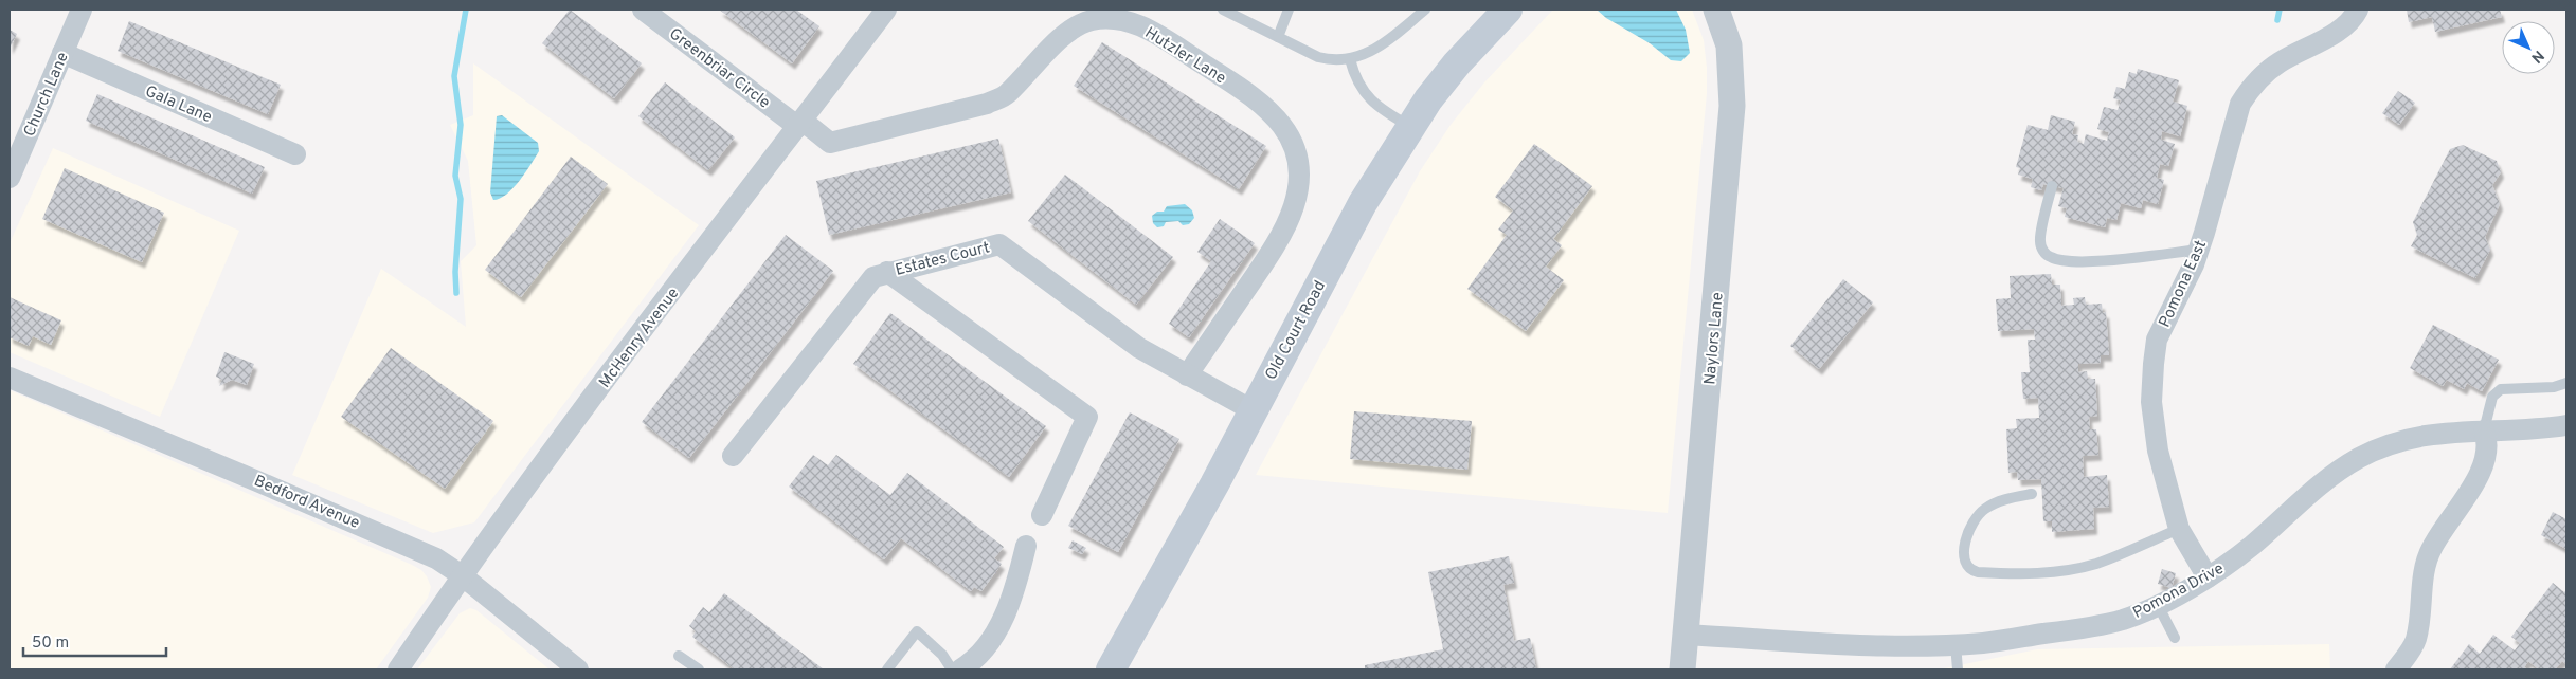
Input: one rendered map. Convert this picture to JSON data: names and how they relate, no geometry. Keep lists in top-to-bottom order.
{
  "streets": {
    "main road": ["Old Court Road"],
    "street": [
      "Hutzler Lane",
      "Greenbriar Circle",
      "Church Lane",
      "Gala Lane",
      "Estates Court",
      "Pomona East",
      "McHenry Avenue",
      "Naylors Lane",
      "Bedford Avenue",
      "Pomona Drive"
    ]
  },
  "crossings": [
    ["Hutzler Lane", "Greenbriar Circle"],
    ["Hutzler Lane", "Estates Court"],
    ["Hutzler Lane", "McHenry Avenue"],
    ["Greenbriar Circle", "McHenry Avenue"],
    ["Church Lane", "Gala Lane"],
    ["Estates Court", "Old Court Road"],
    ["Pomona East", "Pomona Drive"],
    ["McHenry Avenue", "Bedford Avenue"],
    ["Naylors Lane", "Pomona Drive"]
  ],
  "scale_bar": "50 m",
  "north": "bottom right"
}
